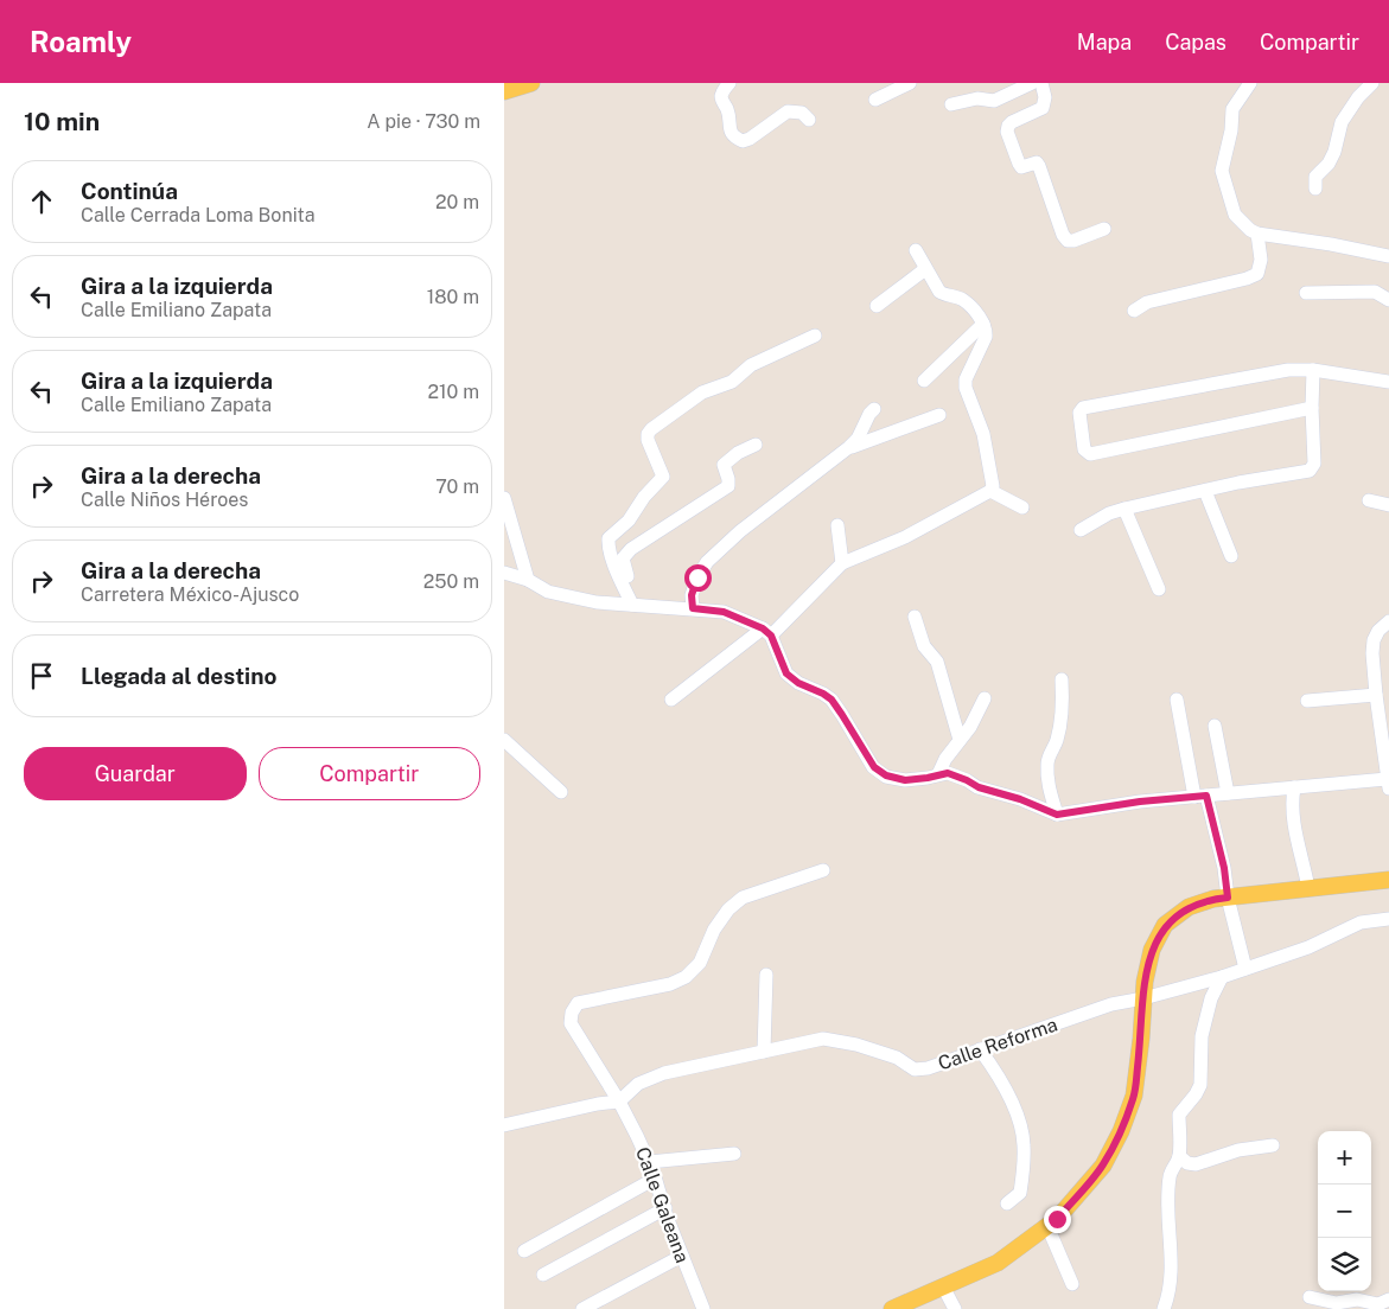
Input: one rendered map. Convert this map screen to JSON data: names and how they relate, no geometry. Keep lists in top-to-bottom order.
{
  "streets": {
    "street": ["Calle Reforma", "Calle Galeana"]
  },
  "crossings": [
    ["Calle Reforma", "Calle Galeana"]
  ],
  "page": {
    "header": "Roamly",
    "nav": ["Mapa", "Capas", "Compartir"],
    "heading": ["10 min", "A pie · 730 m"],
    "list": [
      ["Continúa", "Calle Cerrada Loma Bonita", "20 m"],
      ["Gira a la izquierda", "Calle Emiliano Zapata", "180 m"],
      ["Gira a la izquierda", "Calle Emiliano Zapata", "210 m"],
      ["Gira a la derecha", "Calle Niños Héroes", "70 m"],
      ["Gira a la derecha", "Carretera México-Ajusco", "250 m"],
      "Llegada al destino"
    ],
    "buttons": ["Guardar", "Compartir"],
    "map_buttons": ["+", "−"]
  }
}
